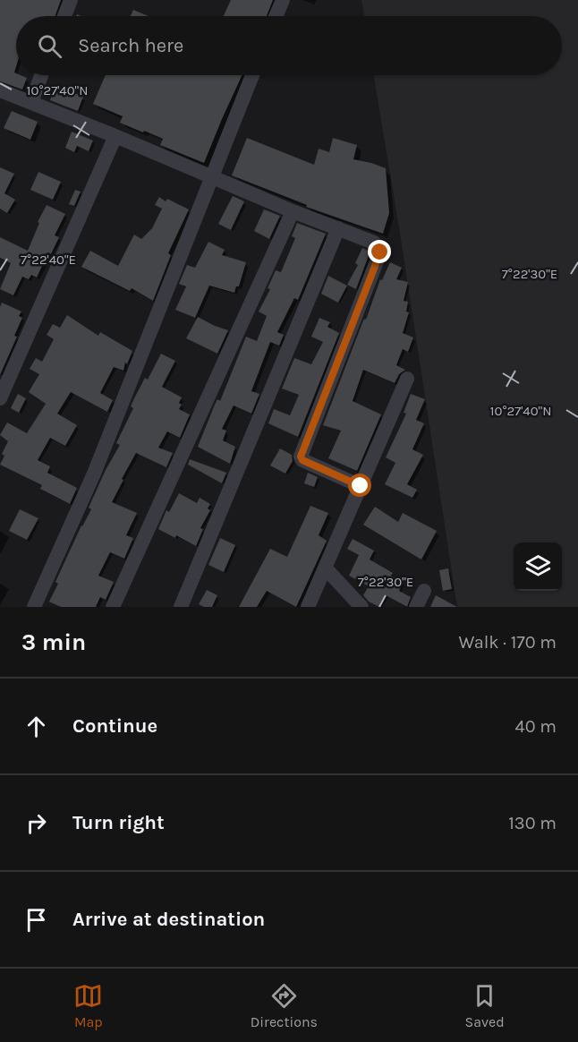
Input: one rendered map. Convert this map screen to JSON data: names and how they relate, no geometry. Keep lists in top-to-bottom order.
{
  "page": {
    "search": "Search here",
    "heading": ["3 min", "Walk · 170 m"],
    "list": [
      ["Continue", "40 m"],
      ["Turn right", "130 m"],
      "Arrive at destination"
    ],
    "nav": ["Map", "Directions", "Saved"]
  },
  "coordinates": ["10°27'40\"N", "7°22'40\"E", "7°22'30\"E"]
}
